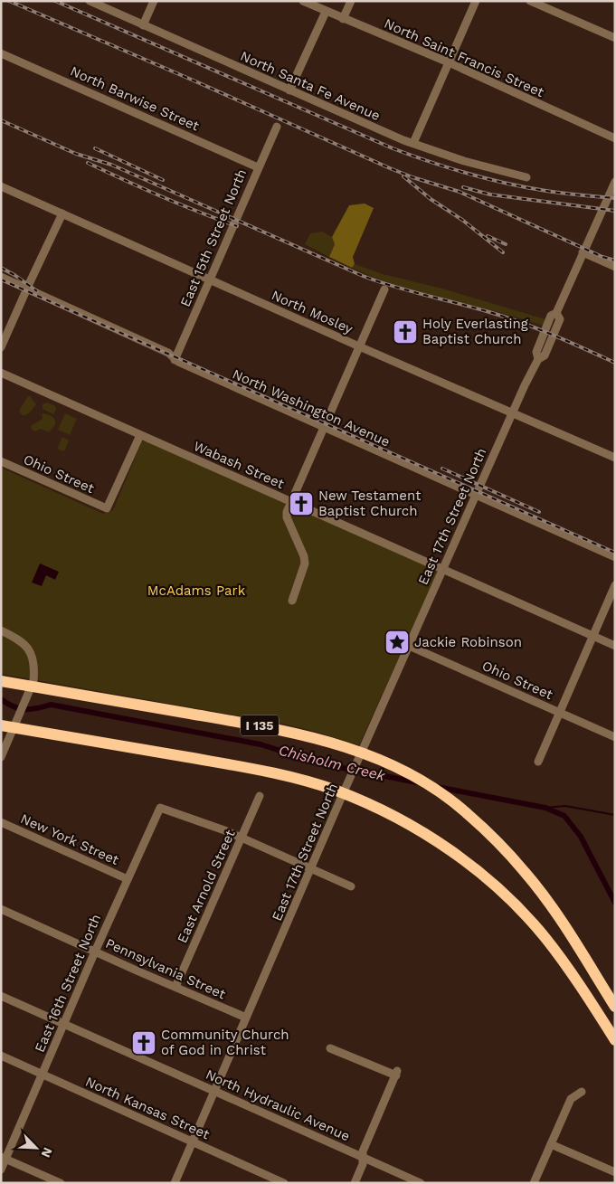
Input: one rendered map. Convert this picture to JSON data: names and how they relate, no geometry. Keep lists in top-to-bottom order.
{
  "streets": {
    "highway": ["I 135"],
    "street": [
      "North Saint Francis Street",
      "North Santa Fe Avenue",
      "North Barwise Street",
      "East 15th Street North",
      "North Mosley",
      "North Washington Avenue",
      "Wabash Street",
      "Ohio Street",
      "East 17th Street North",
      "New York Street",
      "East Arnold Street",
      "Pennsylvania Street",
      "East 16th Street North",
      "North Hydraulic Avenue",
      "North Kansas Street"
    ]
  },
  "crossings": [
    ["North Barwise Street", "East 15th Street North"],
    ["East 15th Street North", "North Mosley"],
    ["East 15th Street North", "North Washington Avenue"],
    ["North Mosley", "East 17th Street North"],
    ["North Washington Avenue", "East 17th Street North"],
    ["Wabash Street", "Ohio Street"],
    ["Wabash Street", "East 17th Street North"],
    ["Ohio Street", "East 17th Street North"],
    ["East 17th Street North", "Pennsylvania Street"],
    ["East 17th Street North", "North Hydraulic Avenue"],
    ["East 17th Street North", "North Kansas Street"],
    ["New York Street", "East 16th Street North"],
    ["East Arnold Street", "Pennsylvania Street"],
    ["East Arnold Street", "East 16th Street North"],
    ["Pennsylvania Street", "East 16th Street North"],
    ["East 16th Street North", "North Hydraulic Avenue"],
    ["East 16th Street North", "North Kansas Street"]
  ],
  "water": ["Chisholm Creek"],
  "parks": ["McAdams Park"],
  "places": {
    "church": ["Holy Everlasting Baptist Church", "New Testament Baptist Church", "Community Church of God in Christ"],
    "place": ["Jackie Robinson"]
  },
  "north": "bottom right"
}
